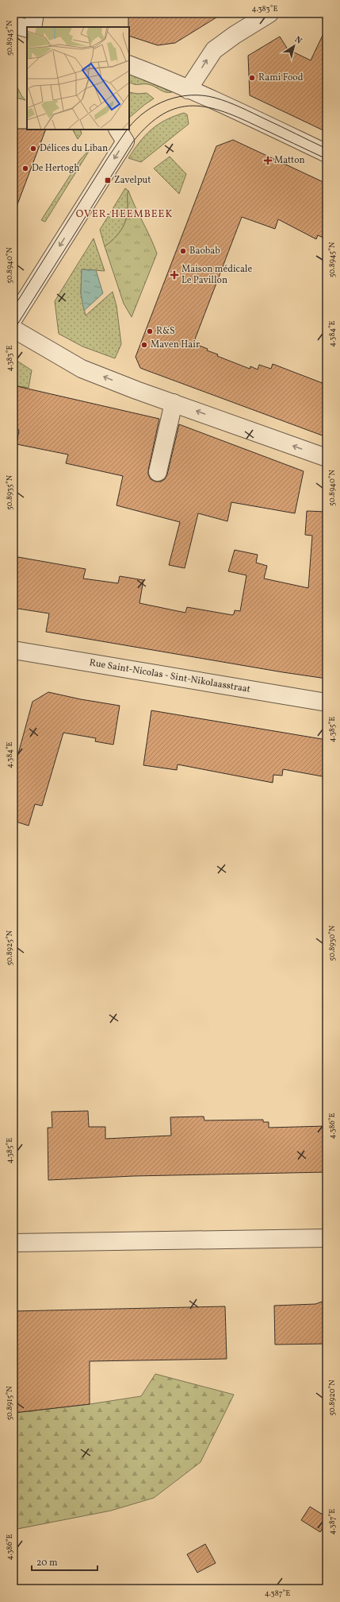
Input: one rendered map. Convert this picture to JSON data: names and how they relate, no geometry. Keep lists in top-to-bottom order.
{
  "streets": {
    "street": ["Rue Saint-Nicolas - Sint-Nikolaasstraat"]
  },
  "districts": ["OVER-HEEMBEEK"],
  "places": {
    "other": [
      "Rami Food",
      "Délices du Liban",
      "De Hertogh",
      "Baobab",
      "R&S",
      "Maven Hair"
    ],
    "health": ["Matton", "Maison médicale Le Pavillon"],
    "transit": ["Zavelput"]
  },
  "scale_bar": "20 m",
  "north": "top right",
  "coordinates": [
    "4.383°E",
    "50.8945°N",
    "50.8940°N",
    "4.384°E",
    "50.8935°N",
    "4.385°E",
    "50.8930°N",
    "50.8925°N",
    "4.386°E",
    "50.8920°N",
    "50.8915°N",
    "4.387°E"
  ]
}
